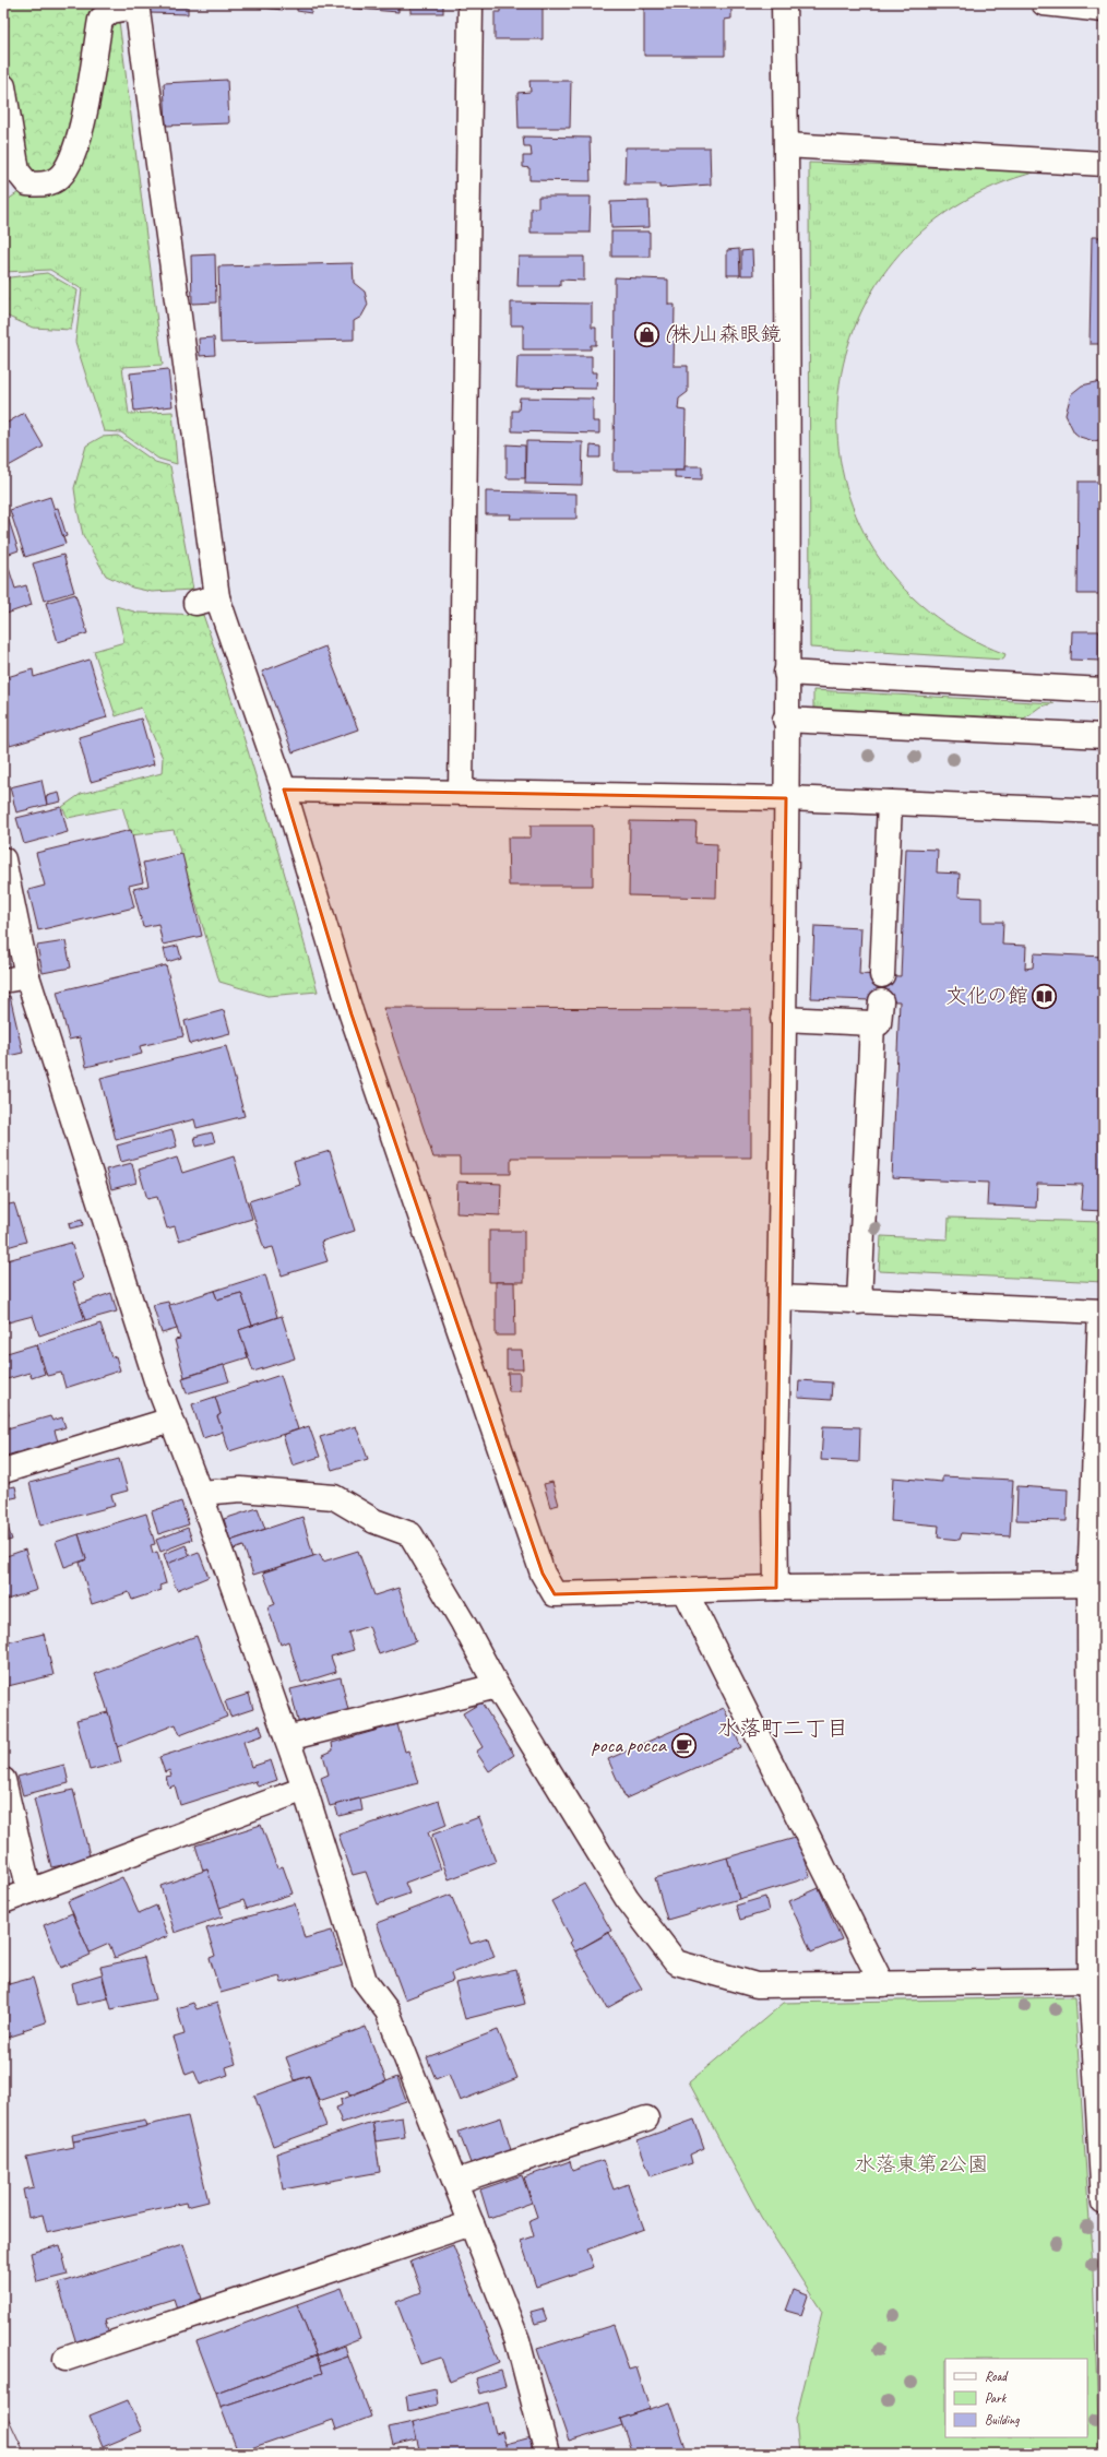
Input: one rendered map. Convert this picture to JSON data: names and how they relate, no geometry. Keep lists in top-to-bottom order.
{
  "districts": ["水落町二丁目"],
  "parks": ["水落東第2公園"],
  "places": {
    "shop": ["(株)山森眼鏡"],
    "library": ["文化の館"],
    "cafe": ["poca pocca"]
  },
  "legend": ["Road", "Park", "Building"]
}
